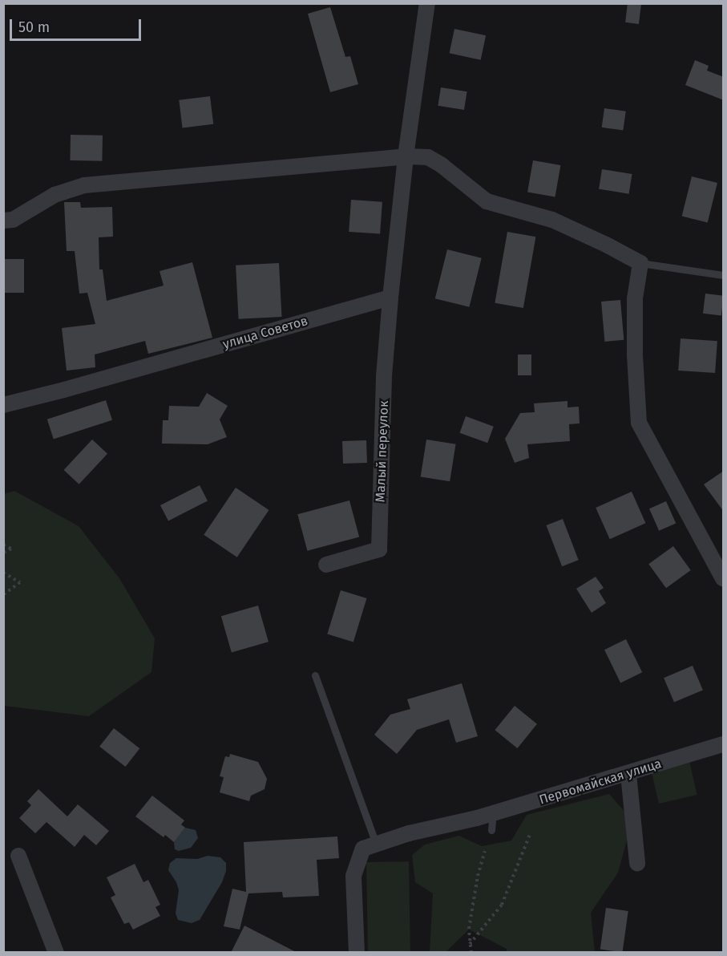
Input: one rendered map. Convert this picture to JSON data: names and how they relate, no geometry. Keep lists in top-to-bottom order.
{
  "streets": {
    "street": ["улица Советов", "Малый переулок", "Первомайская улица"]
  },
  "crossings": [
    ["улица Советов", "Малый переулок"]
  ],
  "scale_bar": "50 m"
}
